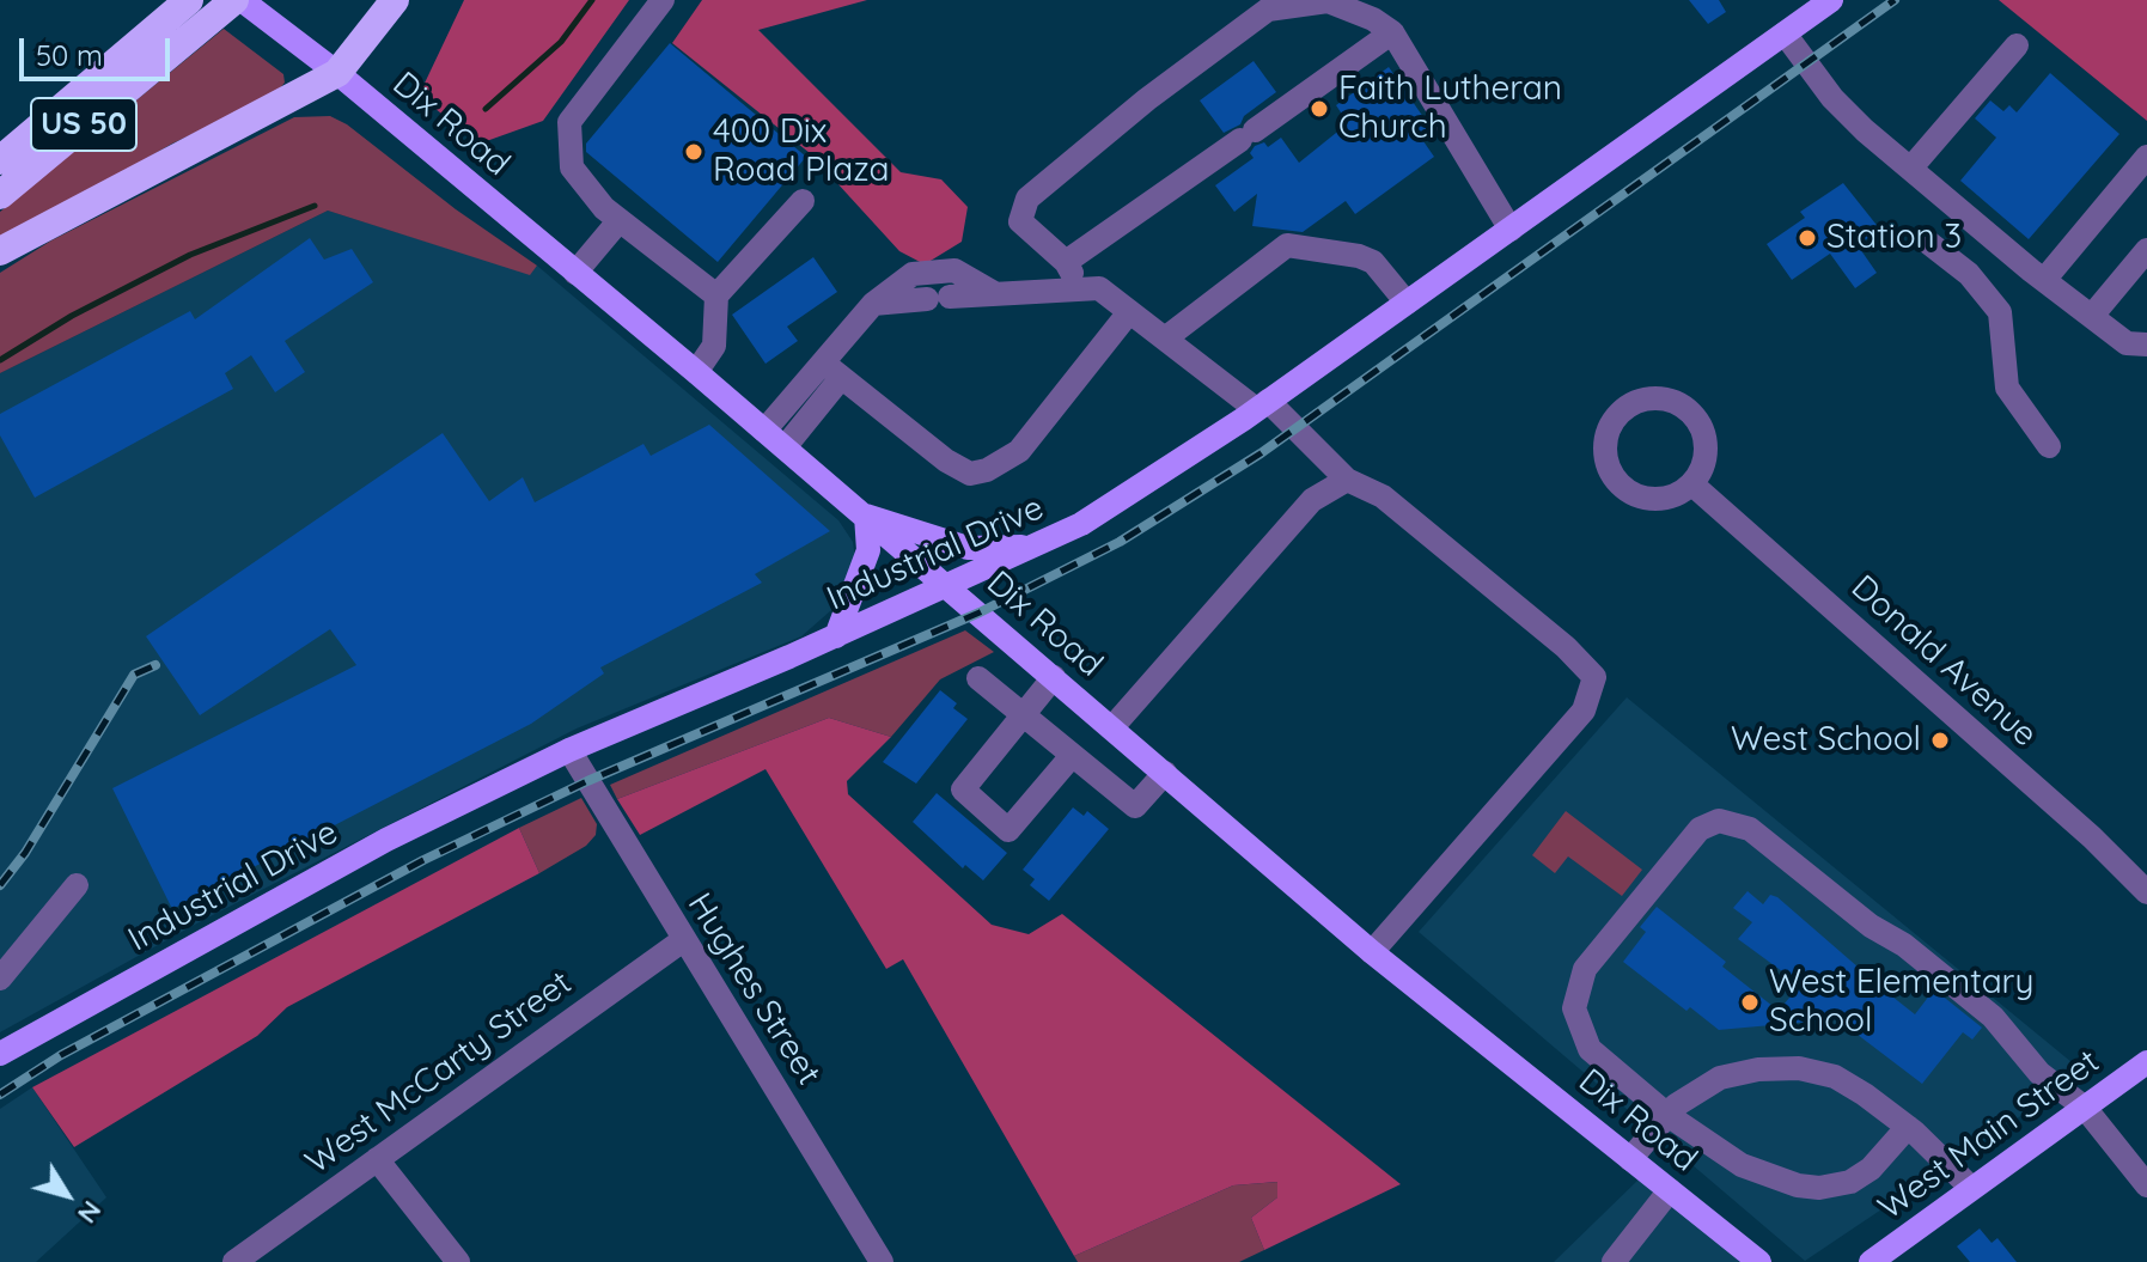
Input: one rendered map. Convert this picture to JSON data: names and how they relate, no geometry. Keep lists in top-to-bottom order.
{
  "streets": {
    "highway": ["US 50"],
    "main road": ["Dix Road", "Industrial Drive", "West Main Street"],
    "street": ["Donald Avenue", "Hughes Street", "West McCarty Street"]
  },
  "crossings": [
    ["US 50", "Dix Road"],
    ["Dix Road", "Industrial Drive"],
    ["Industrial Drive", "Hughes Street"],
    ["Hughes Street", "West McCarty Street"]
  ],
  "places": [
    "Faith Lutheran Church",
    "400 Dix Road Plaza",
    "Station 3",
    "West School",
    "West Elementary School"
  ],
  "scale_bar": "50 m",
  "north": "bottom right"
}
